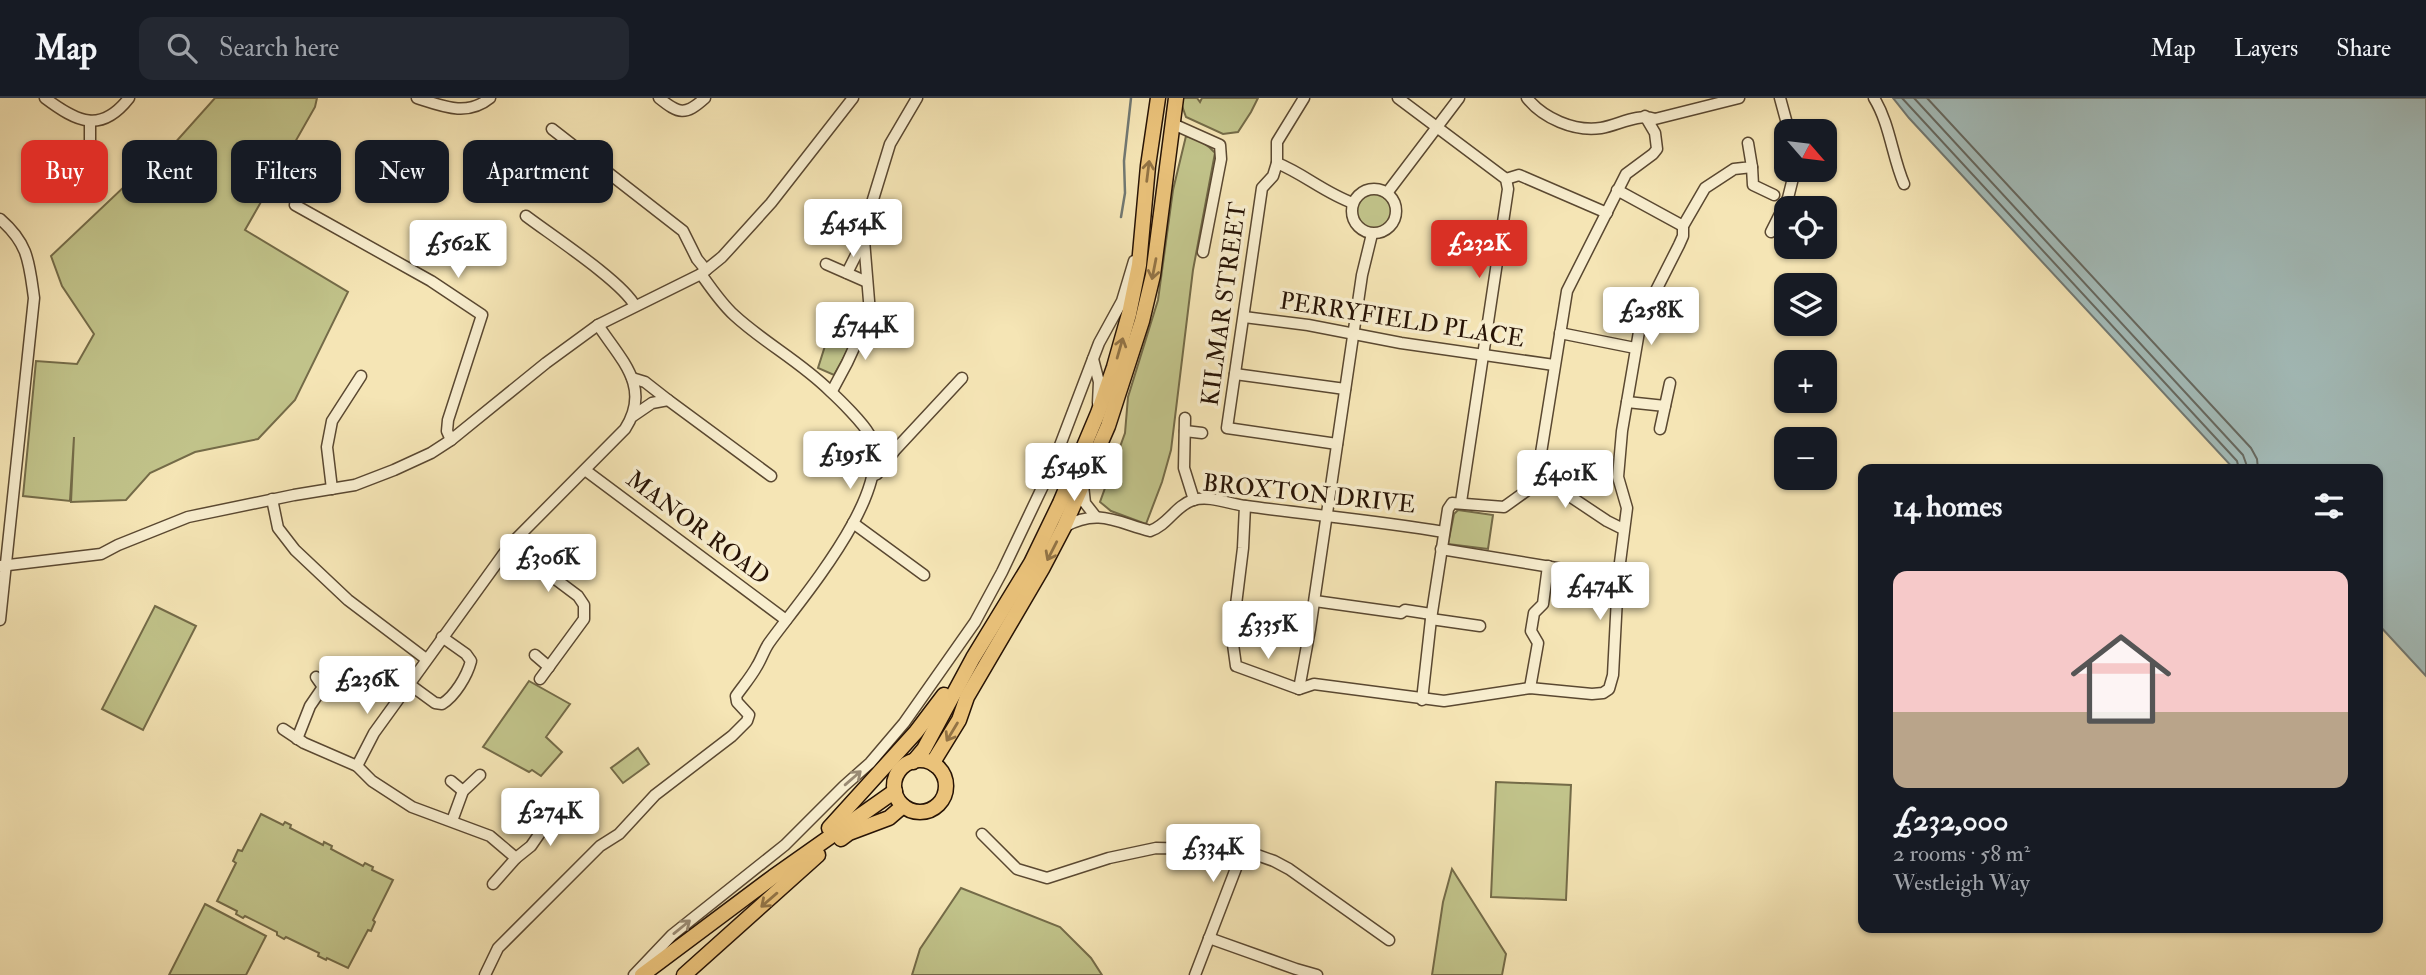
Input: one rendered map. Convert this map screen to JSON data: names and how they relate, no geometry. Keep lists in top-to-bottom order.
{
  "streets": {
    "street": [
      "KILMAR STREET",
      "PERRYFIELD PLACE",
      "BROXTON DRIVE",
      "MANOR ROAD"
    ]
  },
  "crossings": [
    ["KILMAR STREET", "PERRYFIELD PLACE"]
  ],
  "north": "bottom right",
  "page": {
    "header": "Map",
    "search": "Search here",
    "nav": ["Map", "Layers", "Share"],
    "map_buttons": ["+", "−"],
    "chip": [
      "Buy",
      "Rent",
      "Filters",
      "New",
      "Apartment"
    ],
    "price": [
      "£454K",
      "£562K",
      "£232K",
      "£258K",
      "£744K",
      "£195K",
      "£549K",
      "£401K",
      "£306K",
      "£474K",
      "£335K",
      "£236K",
      "£274K",
      "£334K"
    ],
    "heading": "14 homes",
    "list": [
      {
        "name": "£232,000",
        "note": "2 rooms · 58 m² · Westleigh Way"
      }
    ]
  }
}
